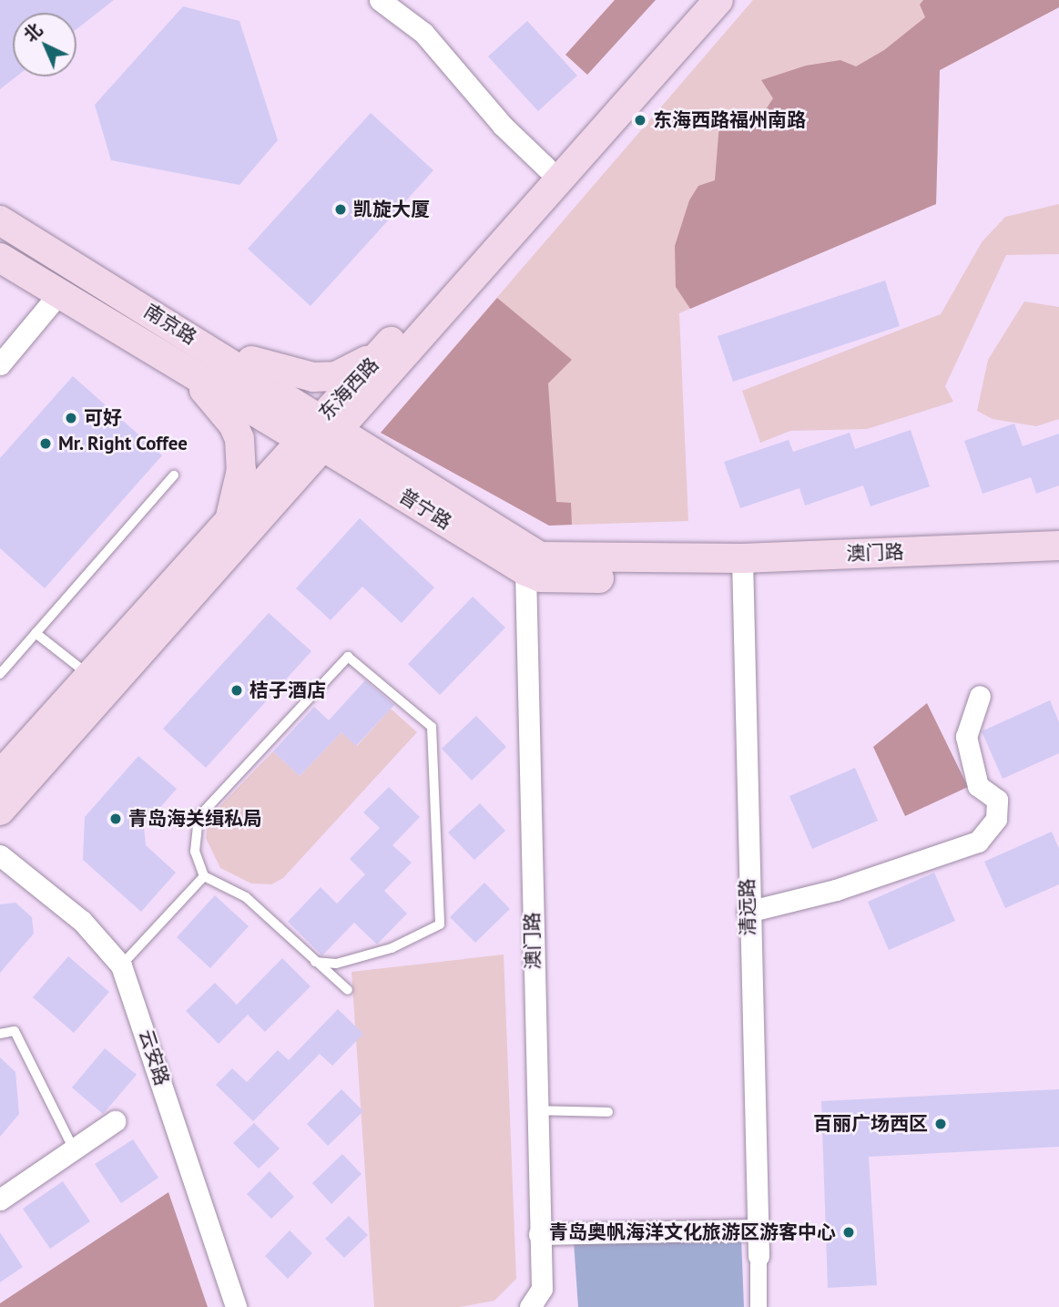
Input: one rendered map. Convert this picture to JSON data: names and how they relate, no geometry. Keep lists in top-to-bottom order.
{
  "streets": {
    "main road": [
      "南京路",
      "东海西路",
      "普宁路",
      "澳门路"
    ],
    "street": ["清远路", "云安路"]
  },
  "crossings": [
    ["南京路", "东海西路"],
    ["南京路", "普宁路"],
    ["东海西路", "普宁路"],
    ["普宁路", "澳门路"],
    ["澳门路", "清远路"]
  ],
  "places": [
    "东海西路福州南路",
    "凯旋大厦",
    "可好",
    "Mr. Right Coffee",
    "桔子酒店",
    "青岛海关缉私局",
    "百丽广场西区",
    "青岛奥帆海洋文化旅游区游客中心"
  ],
  "north": "top left"
}
